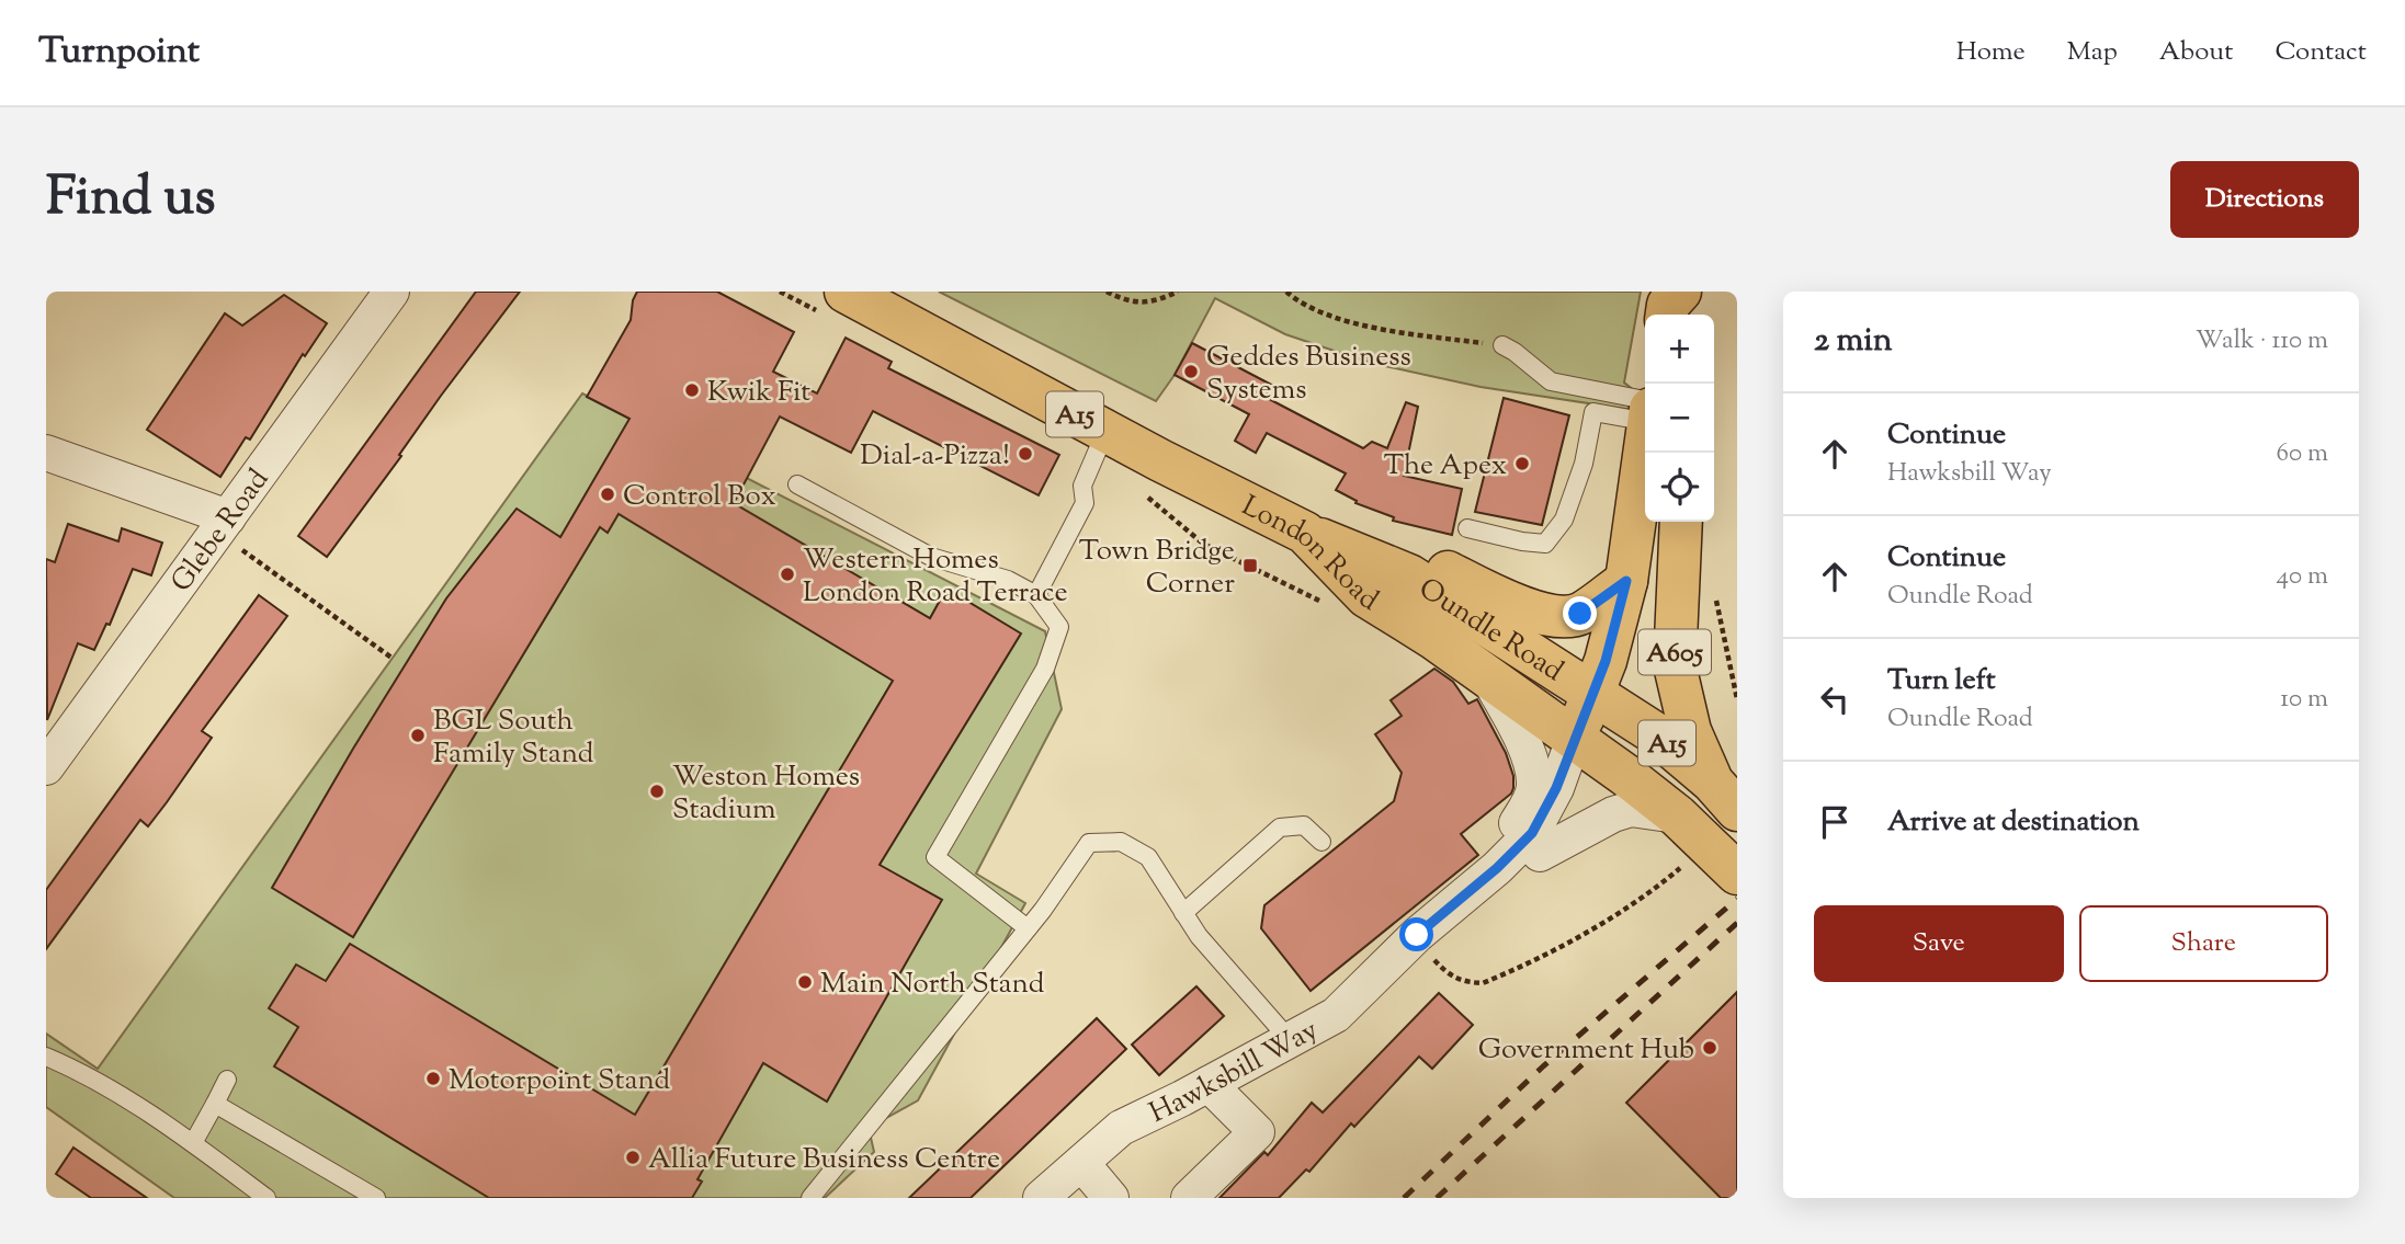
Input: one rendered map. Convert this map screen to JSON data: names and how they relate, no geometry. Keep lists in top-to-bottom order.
{
  "streets": {
    "main road": [
      "A15",
      "London Road",
      "Oundle Road",
      "A605"
    ],
    "street": ["Glebe Road", "Hawksbill Way"]
  },
  "crossings": [
    ["A15", "Oundle Road"],
    ["A15", "A605"],
    ["London Road", "Oundle Road"],
    ["London Road", "Hawksbill Way"],
    ["Oundle Road", "Hawksbill Way"]
  ],
  "places": {
    "other": [
      "Geddes Business Systems",
      "Kwik Fit",
      "Dial-a-Pizza!",
      "The Apex",
      "Control Box",
      "Western Homes London Road Terrace",
      "BGL South Family Stand",
      "Weston Homes Stadium",
      "Main North Stand",
      "Government Hub",
      "Motorpoint Stand",
      "Allia Future Business Centre"
    ],
    "transit": ["Town Bridge Corner"]
  },
  "page": {
    "header": "Turnpoint",
    "nav": [
      "Home",
      "Map",
      "About",
      "Contact"
    ],
    "title": "Find us",
    "buttons": [
      "Directions",
      ["Save", "Share"]
    ],
    "heading": ["2 min", "Walk · 110 m"],
    "map_buttons": ["+", "−"],
    "list": [
      ["Continue", "Hawksbill Way", "60 m"],
      ["Continue", "Oundle Road", "40 m"],
      ["Turn left", "Oundle Road", "10 m"],
      "Arrive at destination"
    ]
  }
}
